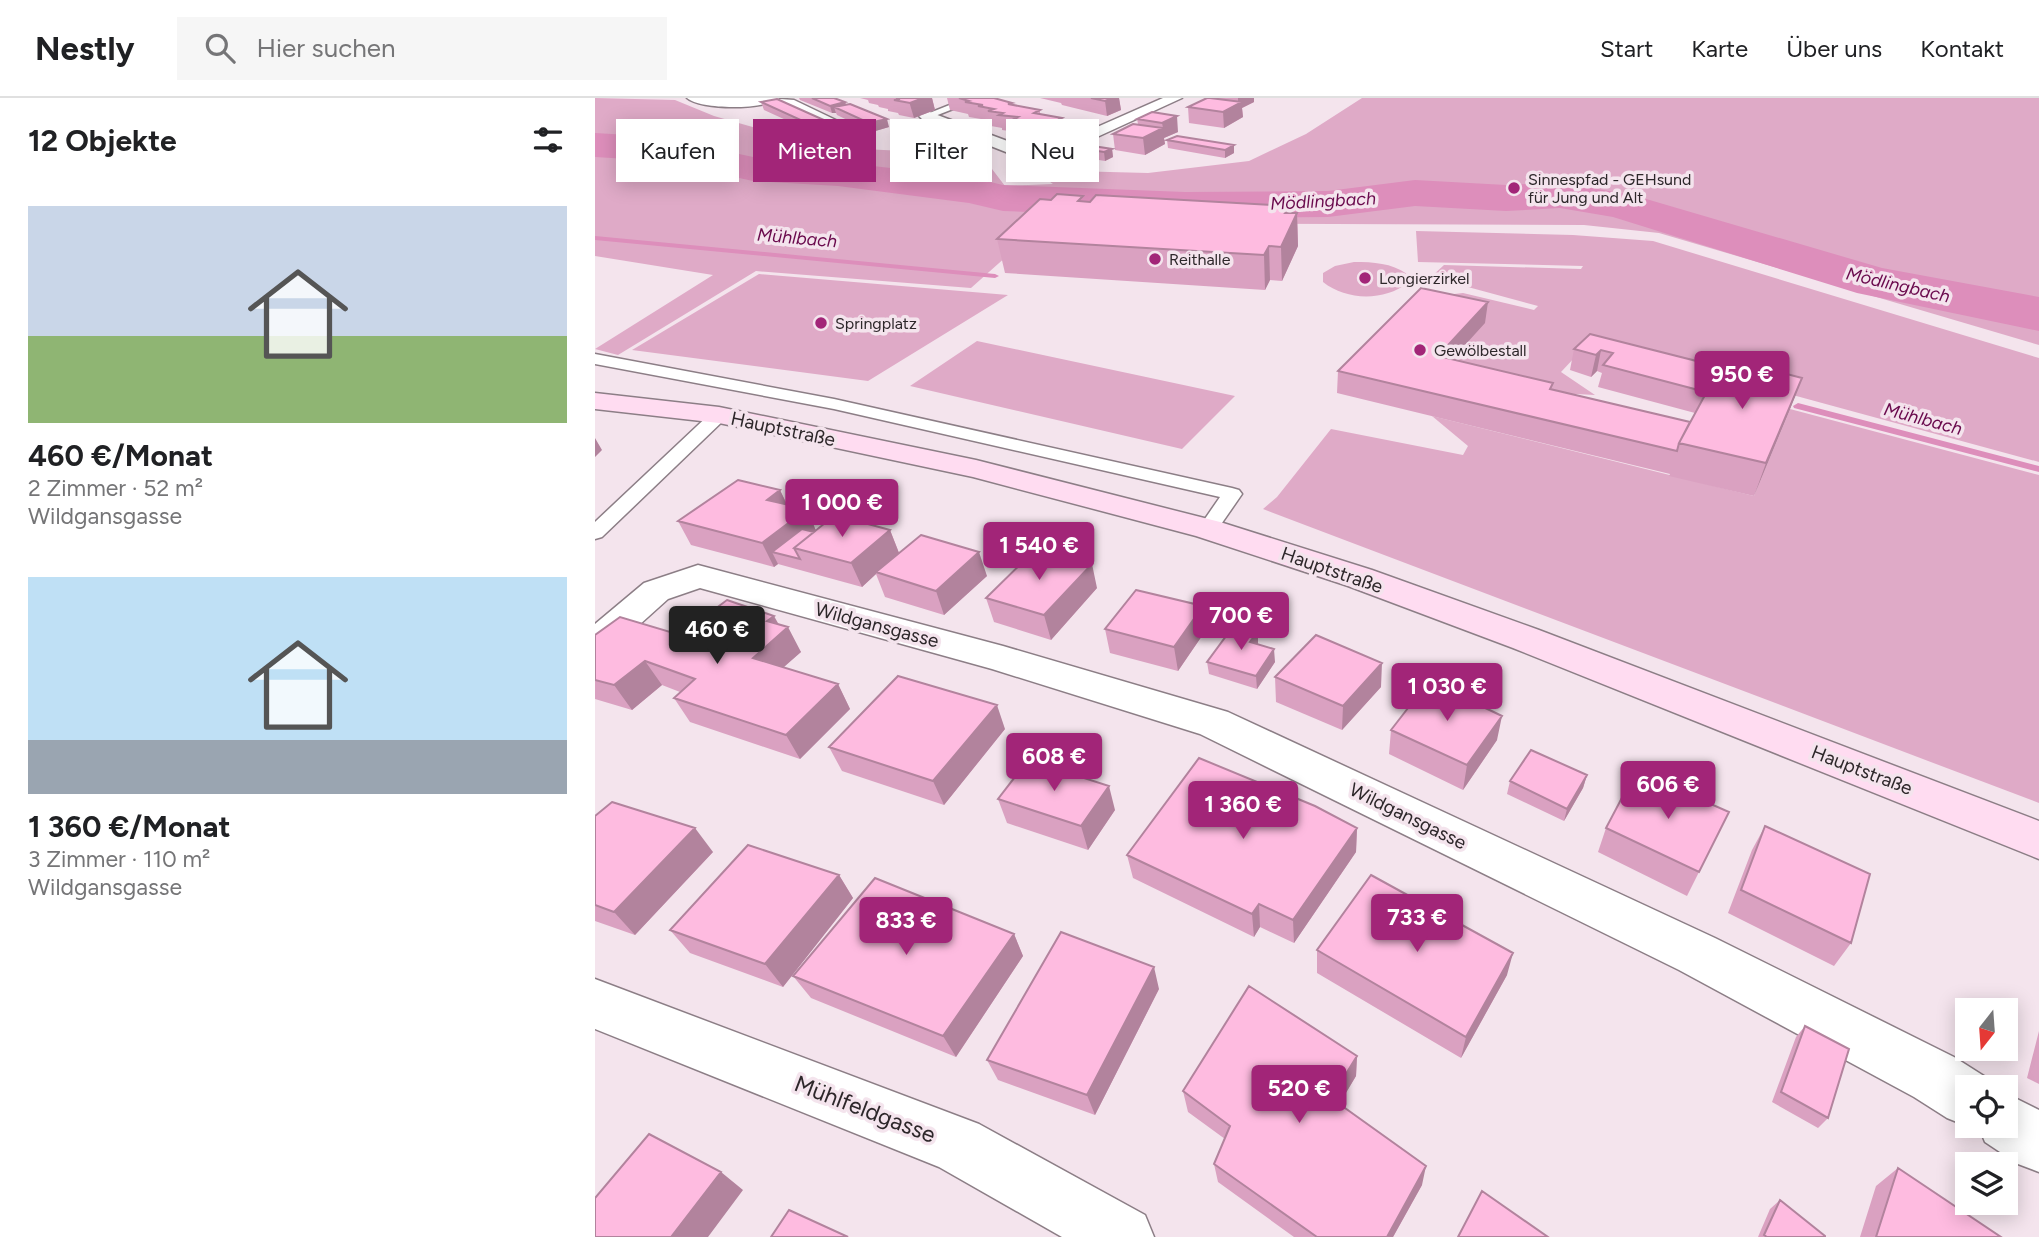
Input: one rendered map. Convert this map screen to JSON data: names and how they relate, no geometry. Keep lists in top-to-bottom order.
{
  "streets": {
    "street": ["Hauptstraße", "Wildgansgasse", "Mühlfeldgasse"]
  },
  "water": ["Mödlingbach", "Mühlbach"],
  "places": [
    "Sinnespfad - GEHsund für Jung und Alt",
    "Reithalle",
    "Longierzirkel",
    "Springplatz",
    "Gewölbestall"
  ],
  "north": "bottom",
  "page": {
    "header": "Nestly",
    "search": "Hier suchen",
    "nav": [
      "Start",
      "Karte",
      "Über uns",
      "Kontakt"
    ],
    "heading": "12 Objekte",
    "chip": [
      "Kaufen",
      "Mieten",
      "Filter",
      "Neu"
    ],
    "list": [
      {
        "name": "460 €/Monat",
        "note": "2 Zimmer · 52 m² · Wildgansgasse"
      },
      {
        "name": "1 360 €/Monat",
        "note": "3 Zimmer · 110 m² · Wildgansgasse"
      }
    ],
    "price": [
      "950 €",
      "1 000 €",
      "1 540 €",
      "700 €",
      "460 €",
      "1 030 €",
      "608 €",
      "606 €",
      "1 360 €",
      "733 €",
      "833 €",
      "520 €"
    ]
  }
}
